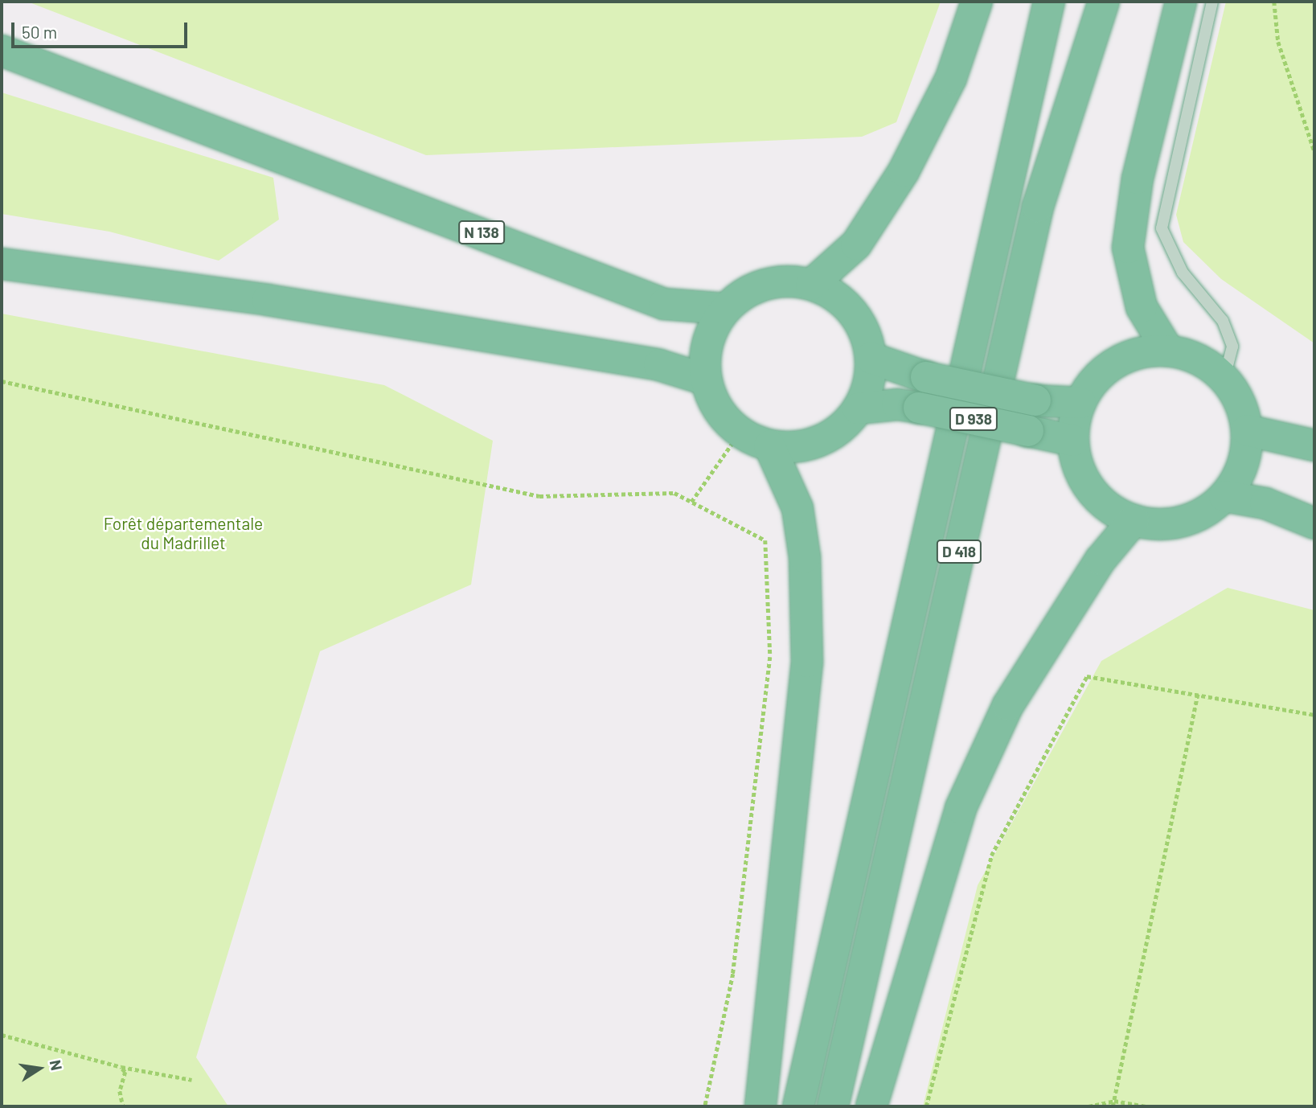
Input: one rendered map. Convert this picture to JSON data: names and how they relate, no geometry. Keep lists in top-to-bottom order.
{
  "streets": {
    "highway": ["N 138", "D 938", "D 418"]
  },
  "crossings": [
    ["N 138", "D 938"]
  ],
  "parks": ["Forêt départementale du Madrillet"],
  "scale_bar": "50 m",
  "north": "right"
}
